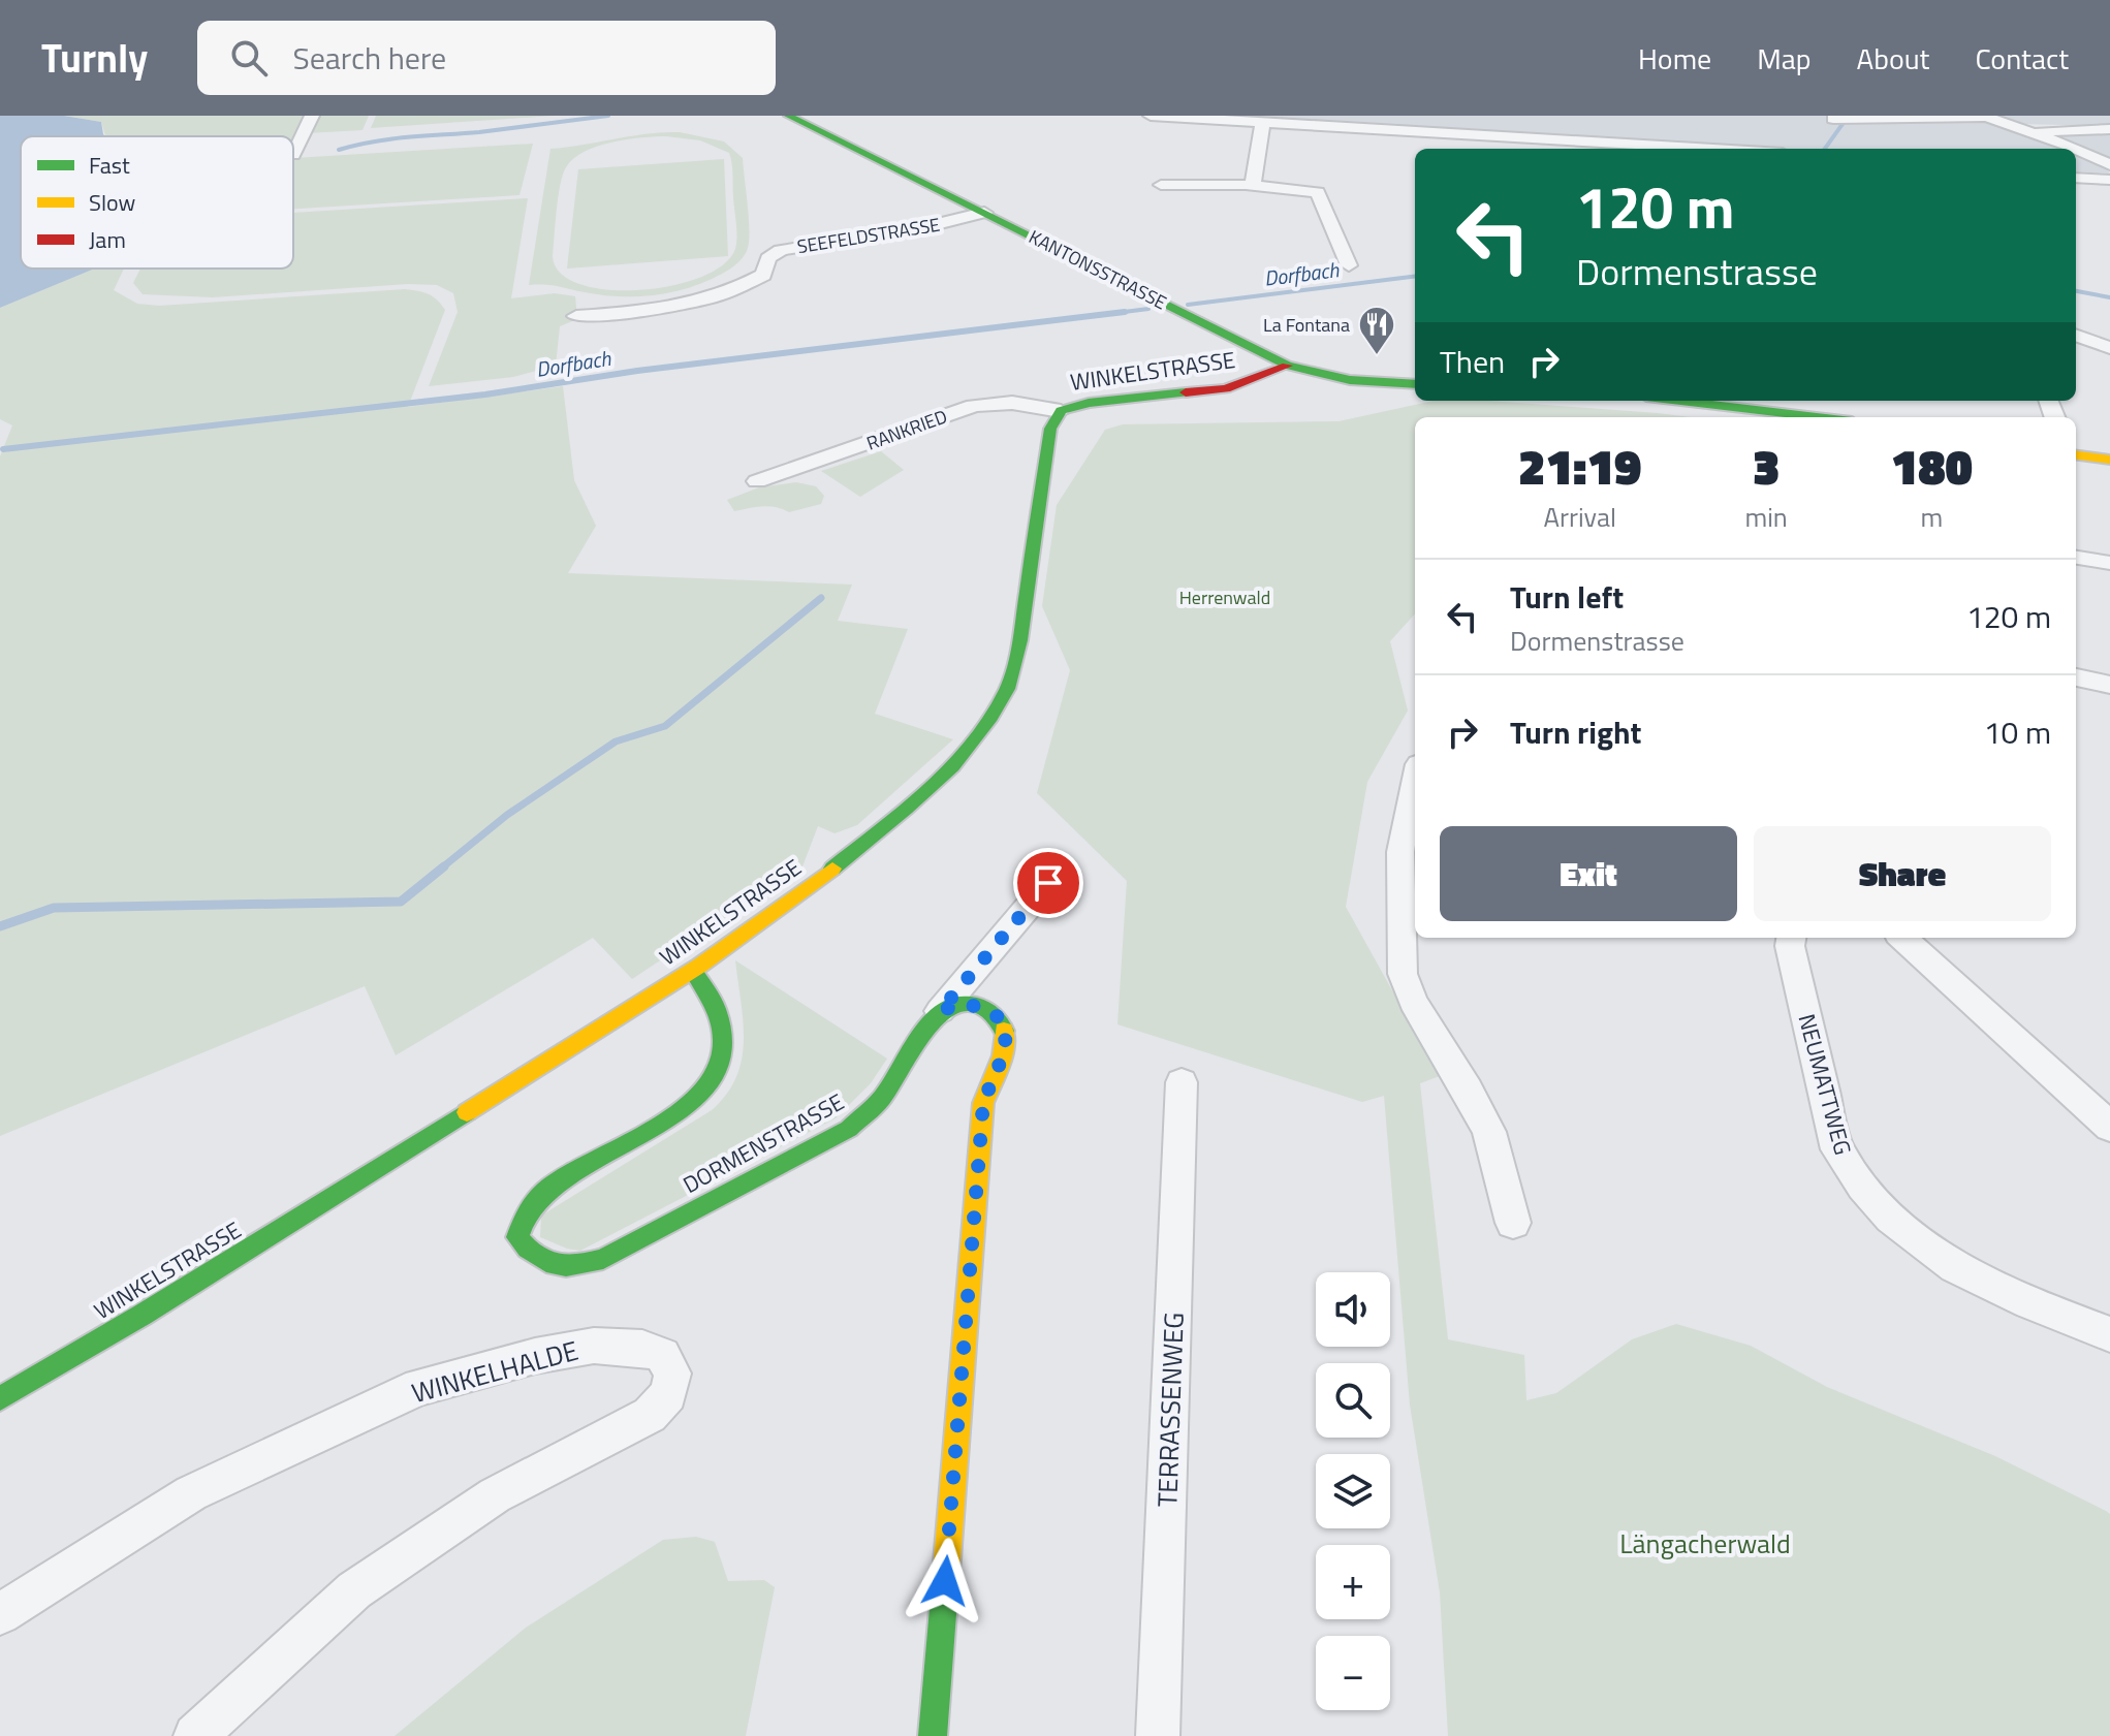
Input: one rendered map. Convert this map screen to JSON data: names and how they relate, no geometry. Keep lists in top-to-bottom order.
{
  "streets": {
    "street": [
      "SEEFELDSTRASSE",
      "KANTONSSTRASSE",
      "WINKELSTRASSE",
      "RANKRIED",
      "NEUMATTWEG",
      "DORMENSTRASSE",
      "WINKELHALDE",
      "TERRASSENWEG"
    ]
  },
  "crossings": [
    ["SEEFELDSTRASSE", "KANTONSSTRASSE"],
    ["KANTONSSTRASSE", "WINKELSTRASSE"],
    ["WINKELSTRASSE", "RANKRIED"],
    ["WINKELSTRASSE", "DORMENSTRASSE"]
  ],
  "water": ["Dorfbach"],
  "parks": ["Herrenwald", "Längacherwald"],
  "places": {
    "restaurant": ["La Fontana"]
  },
  "legend": ["Fast", "Slow", "Jam"],
  "page": {
    "header": "Turnly",
    "search": "Search here",
    "nav": [
      "Home",
      "Map",
      "About",
      "Contact"
    ],
    "turn": ["120 m", "Dormenstrasse"],
    "then": "Then",
    "eta": [
      "21:19",
      "Arrival",
      "3",
      "min",
      "180",
      "m"
    ],
    "list": [
      {
        "name": "Turn left",
        "note": "Dormenstrasse",
        "value": "120 m"
      },
      {
        "name": "Turn right",
        "value": "10 m"
      }
    ],
    "buttons": ["Exit", "Share"],
    "map_buttons": ["+", "−"]
  }
}
